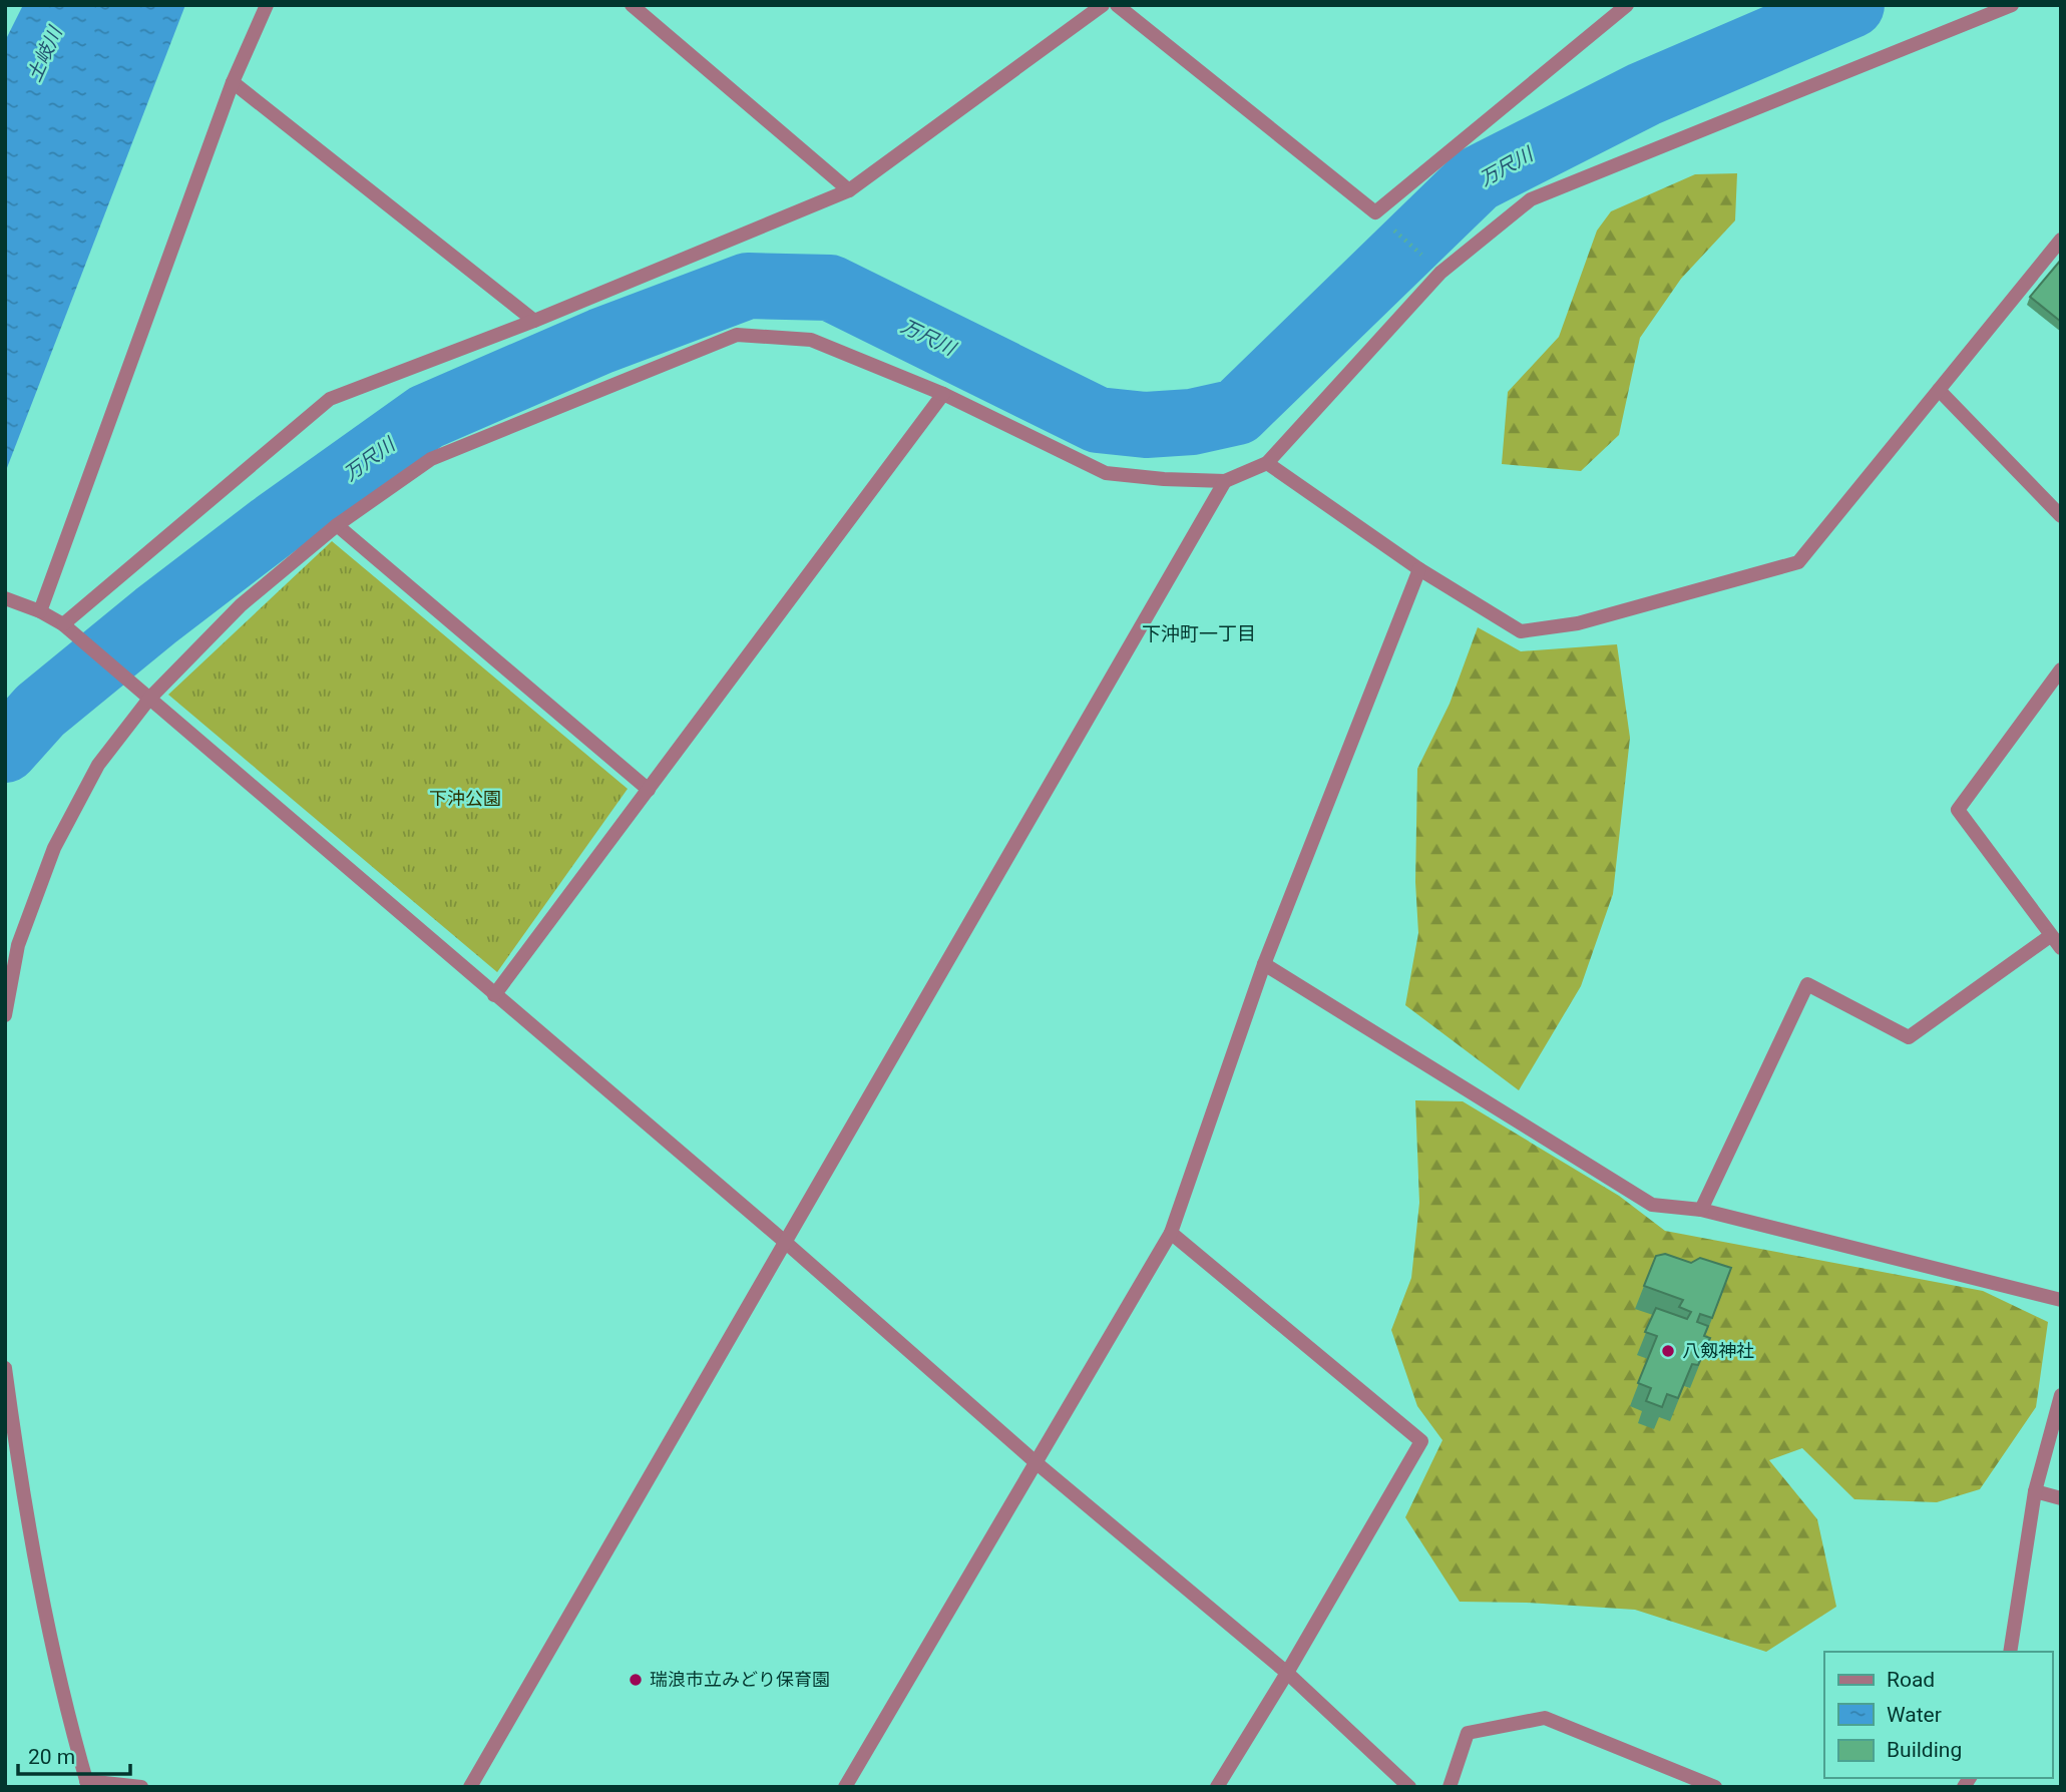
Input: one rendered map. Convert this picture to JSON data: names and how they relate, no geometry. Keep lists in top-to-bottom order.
{
  "districts": ["下沖町一丁目"],
  "water": ["土岐川", "万尺川"],
  "parks": ["下沖公園"],
  "places": ["八剱神社", "瑞浪市立みどり保育園"],
  "legend": ["Road", "Water", "Building"],
  "scale_bar": "20 m"
}
